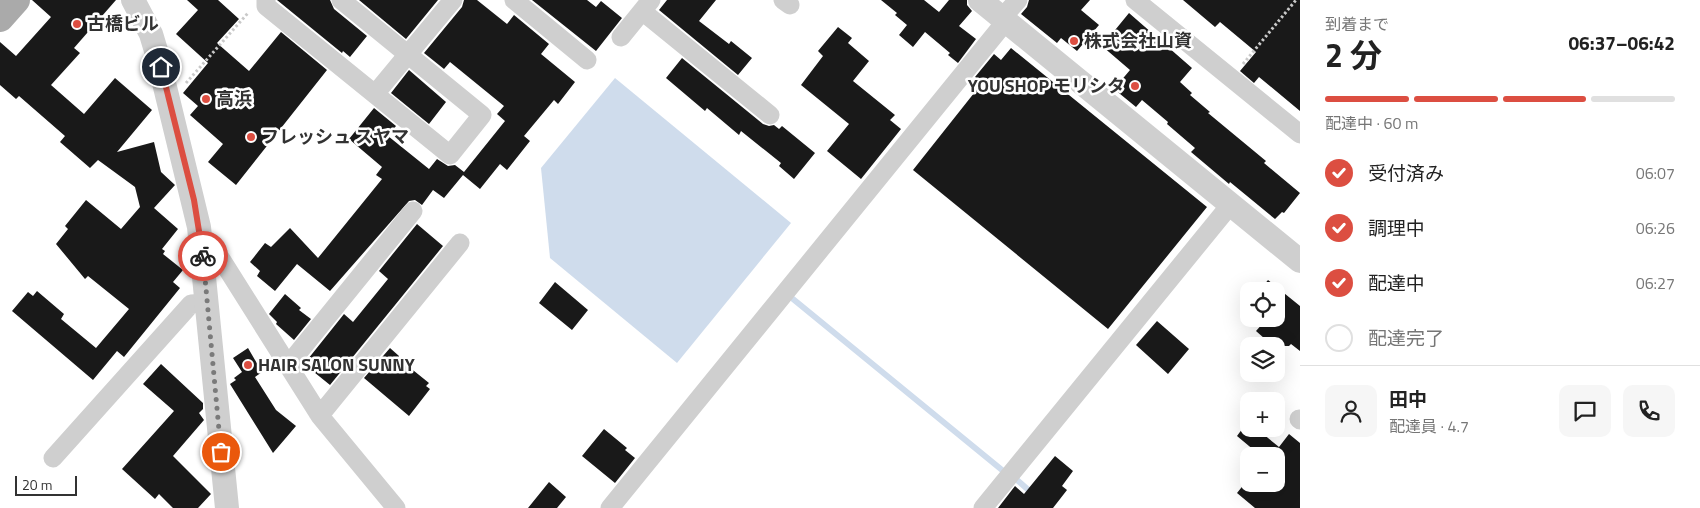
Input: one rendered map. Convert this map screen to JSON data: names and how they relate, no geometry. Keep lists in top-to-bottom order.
{
  "places": [
    "古橋ビル",
    "株式会社山資",
    "YOU SHOP モリシタ",
    "高浜",
    "フレッシュ スヤマ",
    "HAIR SALON SUNNY"
  ],
  "scale_bar": "20 m",
  "page": {
    "heading": ["2 分", "到着まで", "06:37–06:42"],
    "panel": ["田中", "配達員 · 4.7"],
    "bar": "配達中 · 60 m",
    "list": [
      ["受付済み", "06:07"],
      ["調理中", "06:26"],
      ["配達中", "06:27"],
      "配達完了"
    ],
    "map_buttons": ["+", "−"],
    "scale": "20 m"
  }
}
